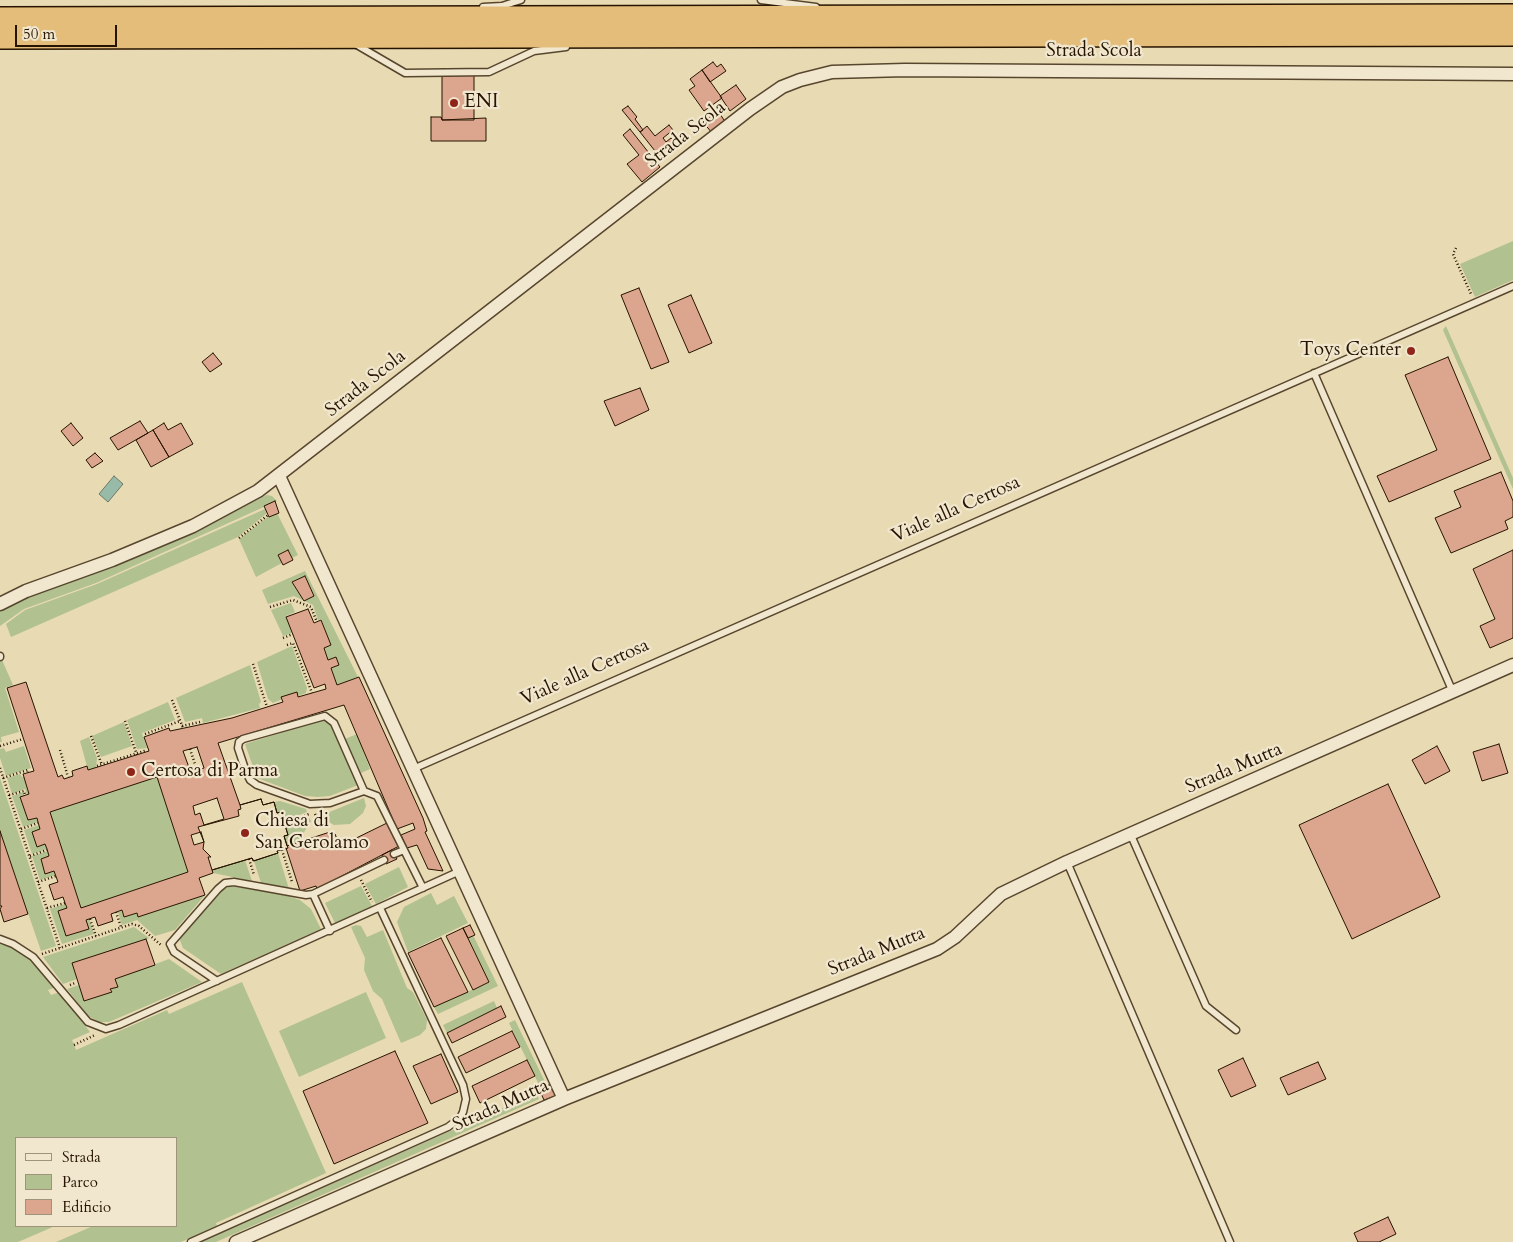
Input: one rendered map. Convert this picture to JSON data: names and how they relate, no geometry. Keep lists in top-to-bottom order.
{
  "streets": {
    "street": ["Strada Scola", "Strada Mutta"],
    "lane": ["Viale alla Certosa"]
  },
  "places": [
    "ENI",
    "Toys Center",
    "Certosa di Parma",
    "Chiesa di San Gerolamo"
  ],
  "legend": ["Strada", "Parco", "Edificio"],
  "scale_bar": "50 m"
}
